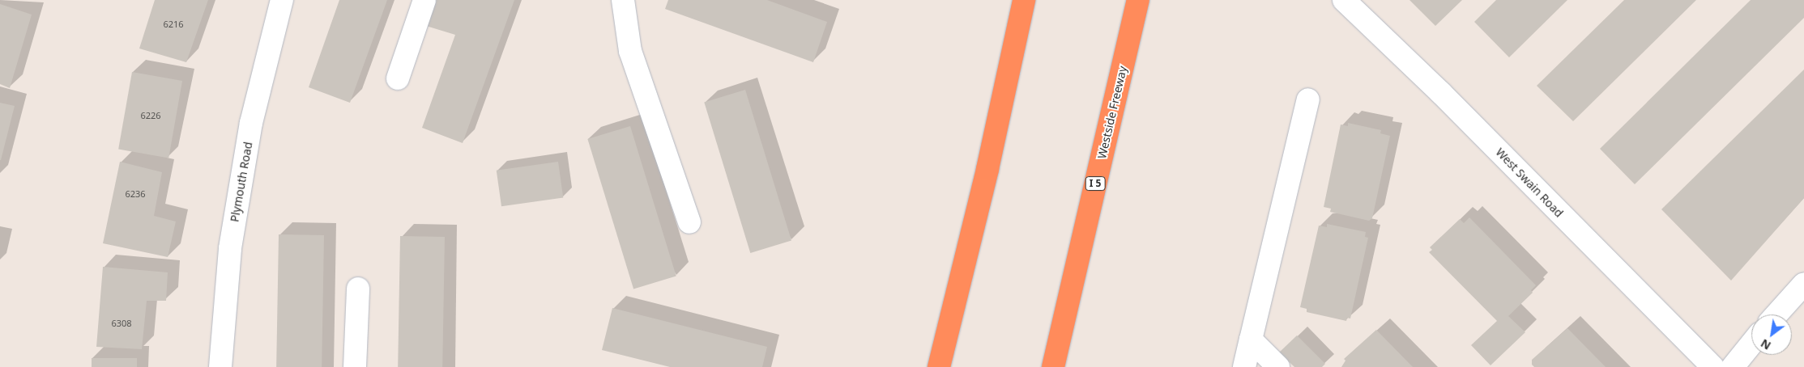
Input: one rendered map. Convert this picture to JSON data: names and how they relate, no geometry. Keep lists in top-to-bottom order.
{
  "streets": {
    "highway": ["Westside Freeway", "I 5"],
    "street": ["Plymouth Road", "West Swain Road"]
  },
  "house_numbers": [
    "6216",
    "6226",
    "6236",
    "6308"
  ],
  "north": "bottom left"
}
